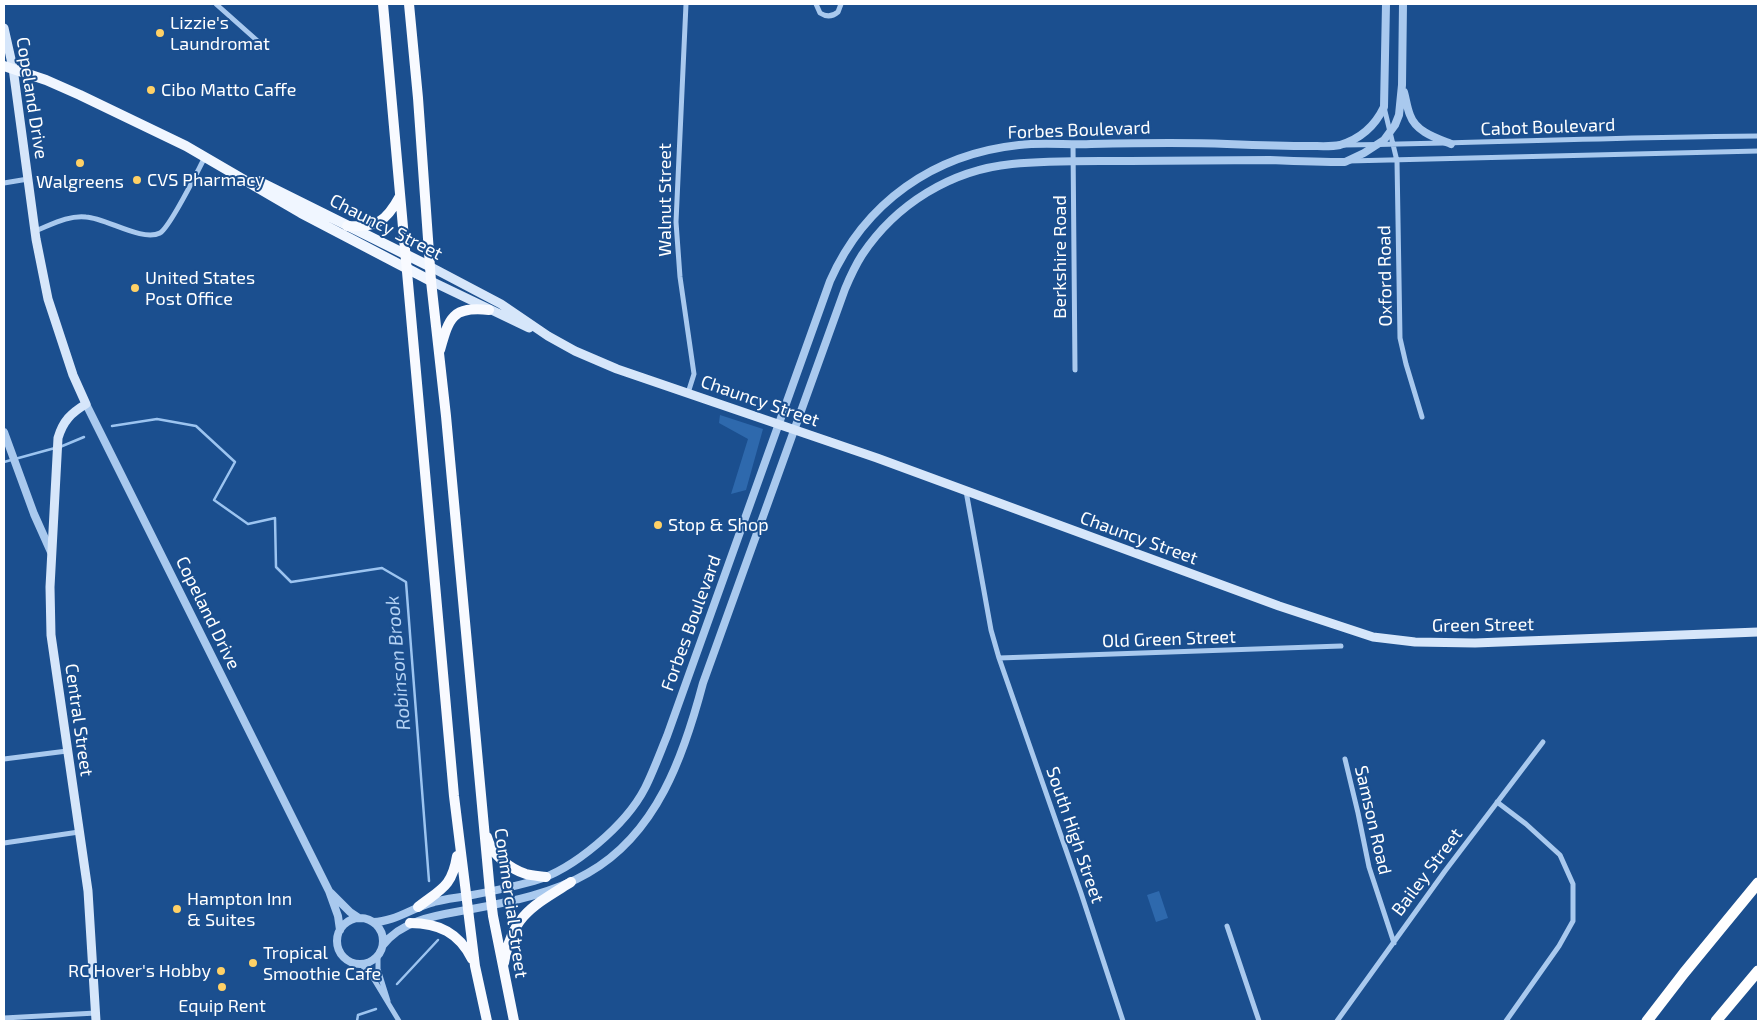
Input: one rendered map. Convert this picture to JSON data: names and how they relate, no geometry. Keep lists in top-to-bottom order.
{
  "streets": {
    "highway": ["Commercial Street"],
    "main road": [
      "Copeland Drive",
      "Chauncy Street",
      "Green Street",
      "Central Street"
    ],
    "street": [
      "Cabot Boulevard",
      "Forbes Boulevard",
      "Walnut Street",
      "Berkshire Road",
      "Oxford Road",
      "Old Green Street",
      "Samson Road",
      "South High Street",
      "Bailey Street"
    ]
  },
  "crossings": [
    ["Copeland Drive", "Chauncy Street"],
    ["Cabot Boulevard", "Forbes Boulevard"],
    ["Cabot Boulevard", "Oxford Road"],
    ["Forbes Boulevard", "Chauncy Street"],
    ["Forbes Boulevard", "Berkshire Road"],
    ["Forbes Boulevard", "Oxford Road"],
    ["Forbes Boulevard", "Commercial Street"],
    ["Walnut Street", "Chauncy Street"],
    ["Chauncy Street", "Green Street"],
    ["Chauncy Street", "Commercial Street"],
    ["Old Green Street", "South High Street"],
    ["Samson Road", "Bailey Street"]
  ],
  "water": ["Robinson Brook"],
  "places": [
    "Lizzie's Laundromat",
    "Cibo Matto Caffe",
    "Walgreens",
    "CVS Pharmacy",
    "United States Post Office",
    "Stop & Shop",
    "Hampton Inn & Suites",
    "Tropical Smoothie Cafe",
    "RC Hover's Hobby",
    "Equip Rent"
  ]
}
